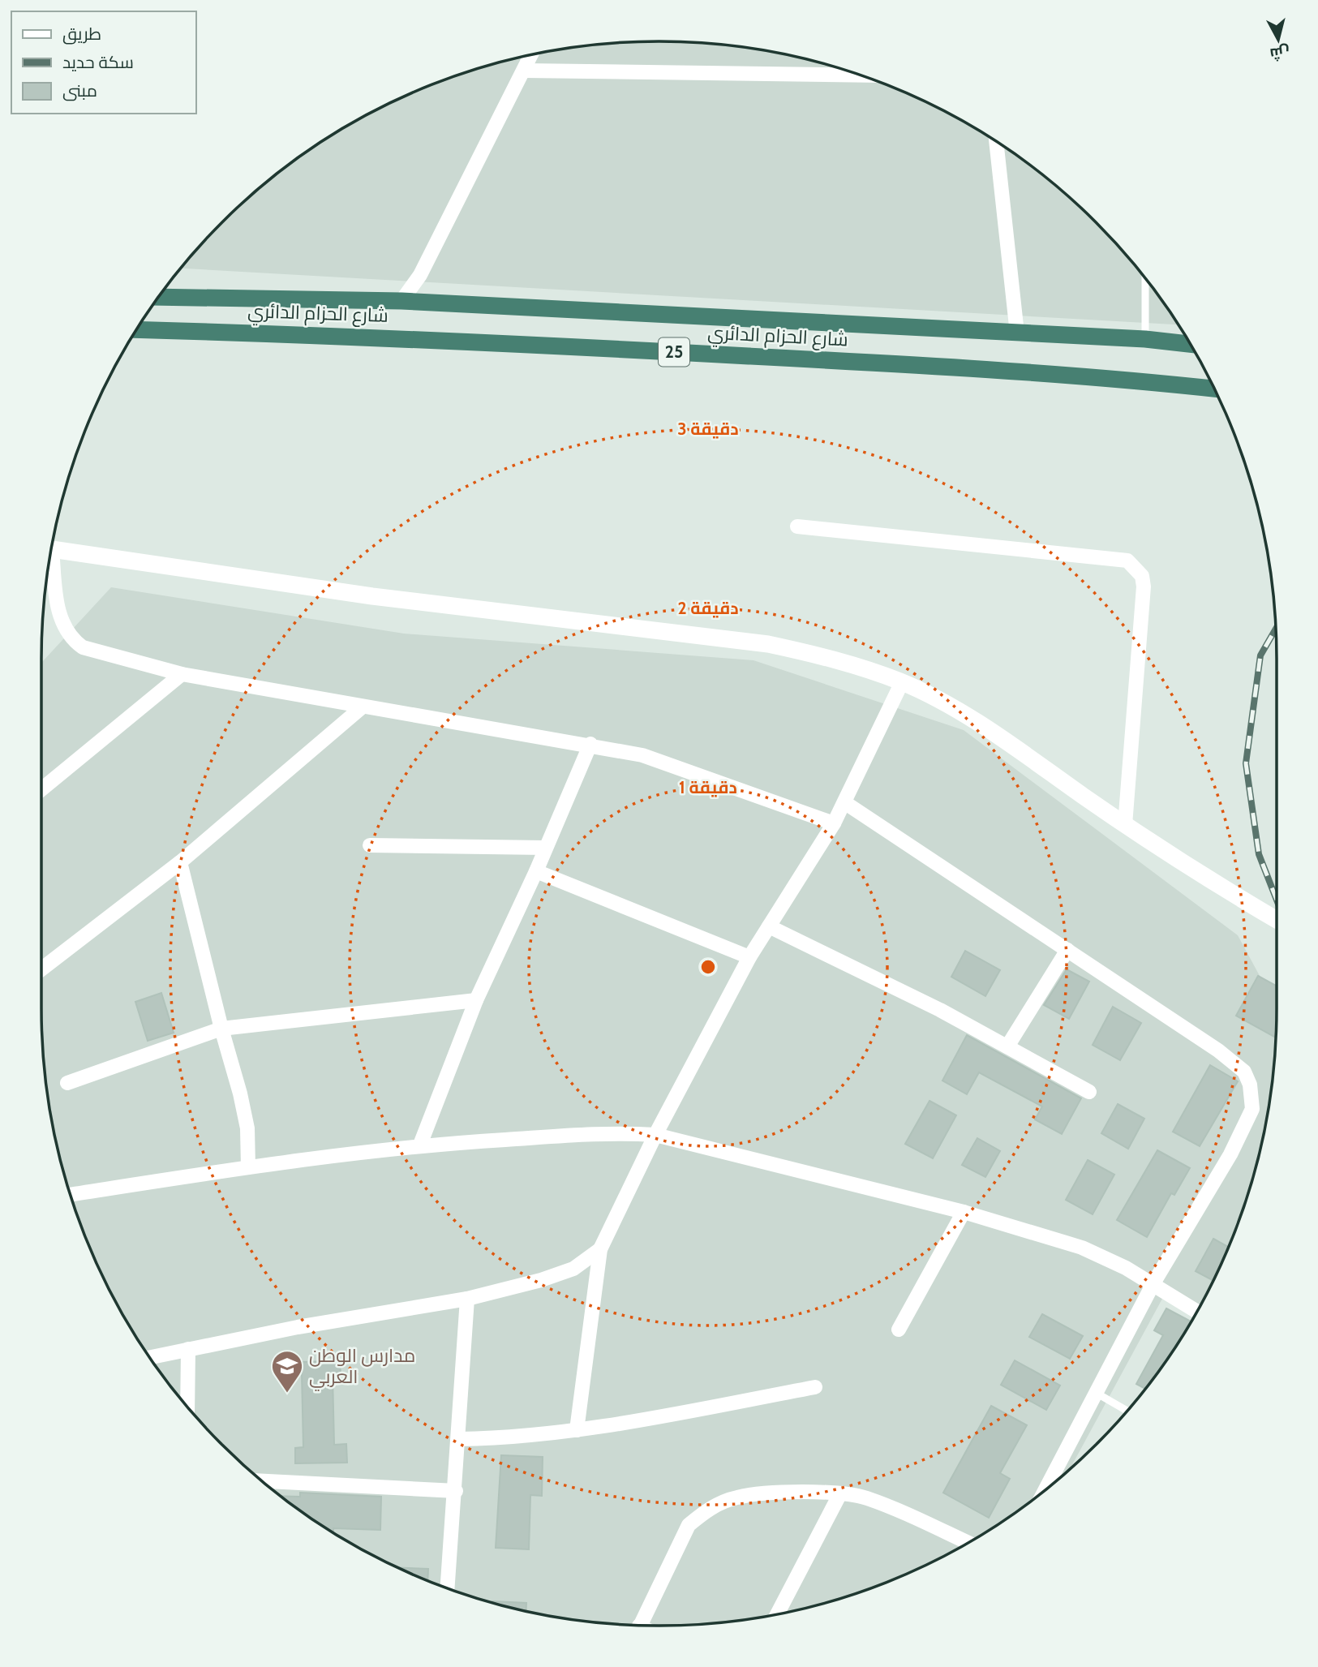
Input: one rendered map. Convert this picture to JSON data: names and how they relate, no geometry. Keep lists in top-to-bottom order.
{
  "streets": {
    "highway": ["شارع الحزام الدائري", "25"]
  },
  "places": {
    "school or university": ["مدارس الوطن العربي"]
  },
  "legend": ["طريق", "سكة حديد", "مبنى"],
  "north": "bottom",
  "rings": ["3 دقيقة", "2 دقيقة", "1 دقيقة"]
}
